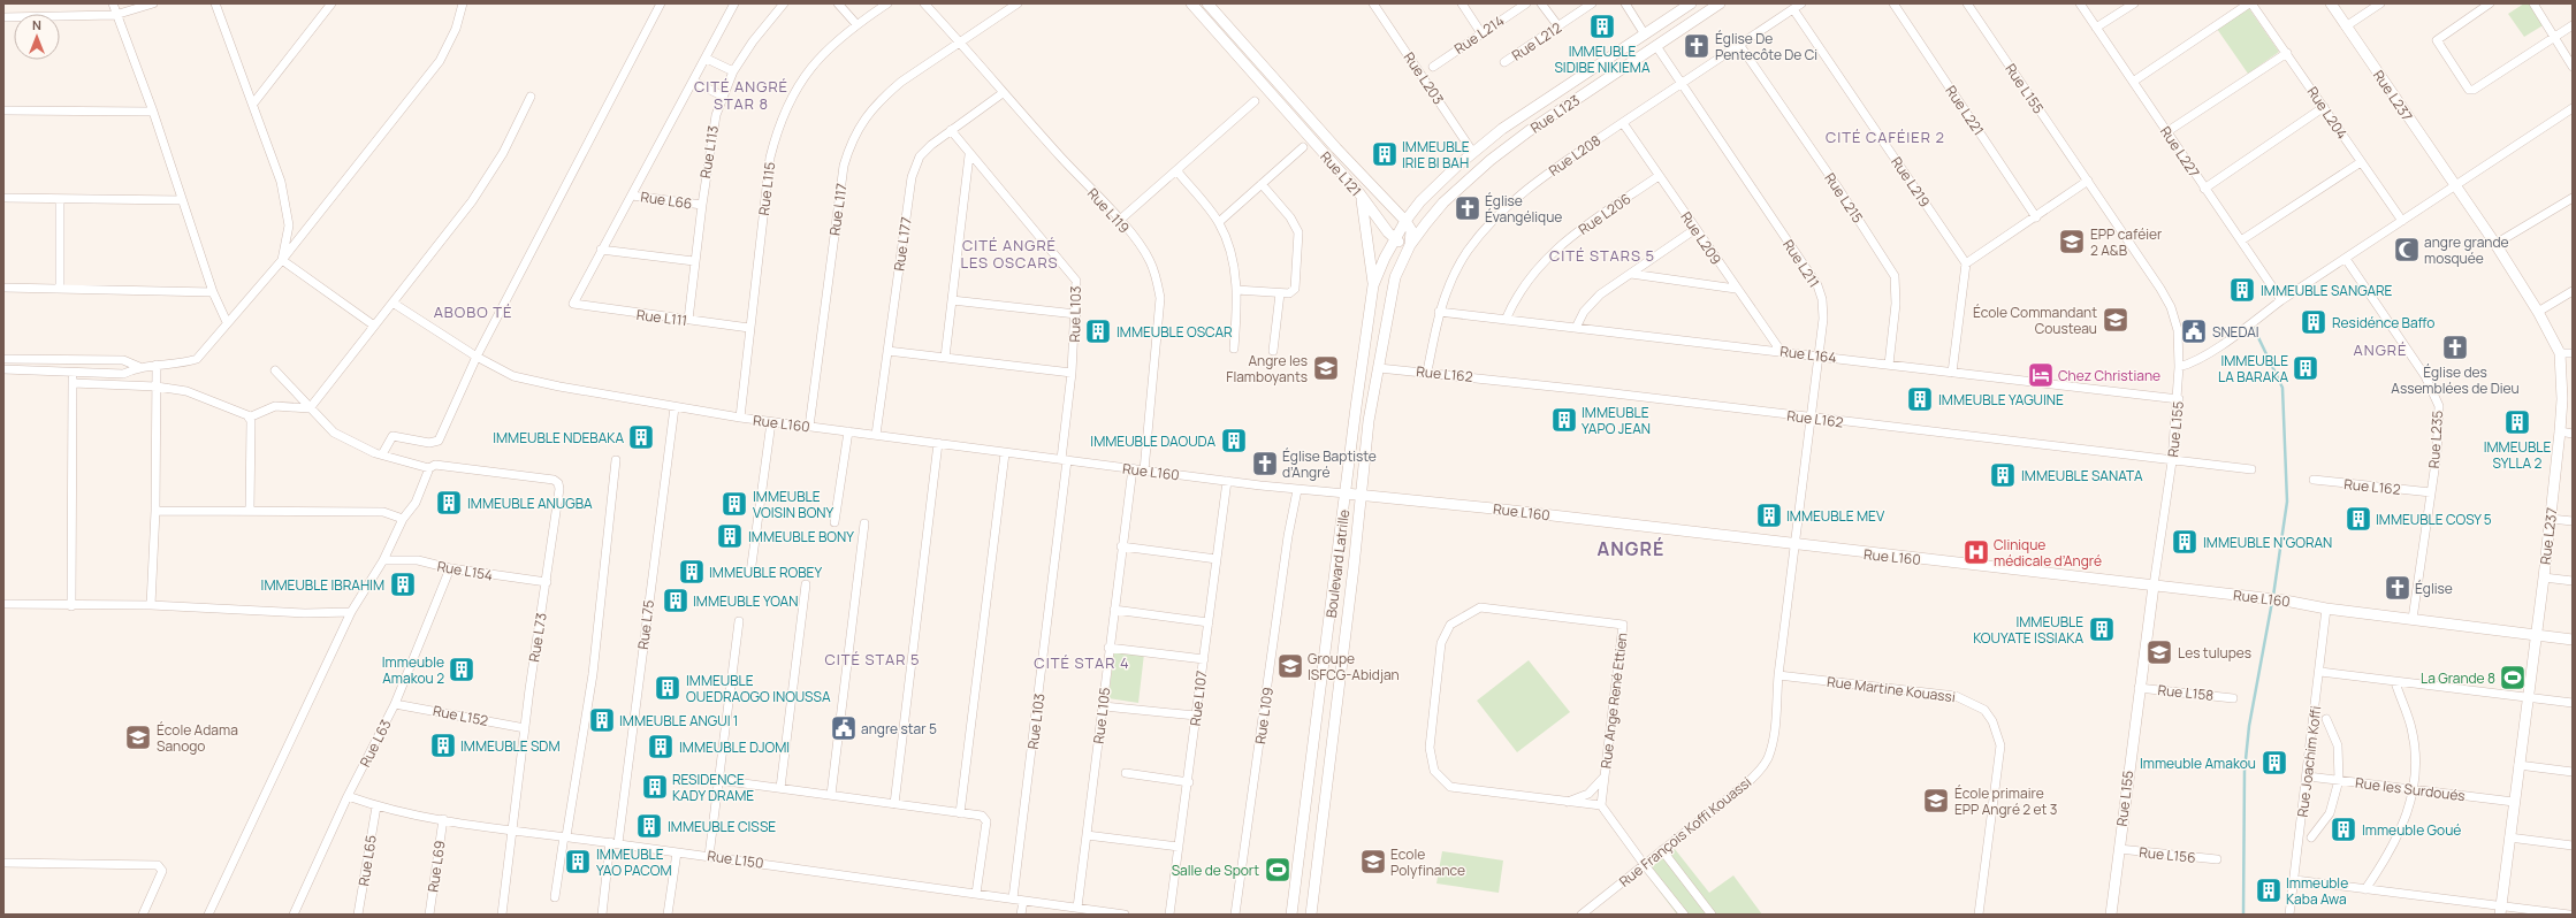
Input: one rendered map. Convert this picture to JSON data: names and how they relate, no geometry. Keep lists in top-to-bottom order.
{
  "streets": {
    "main road": [
      "Rue L155",
      "Rue L237",
      "Rue L123",
      "Rue L121",
      "Rue L160",
      "Boulevard Latrille"
    ],
    "street": [
      "Rue L214",
      "Rue L212",
      "Rue L203",
      "Rue L221",
      "Rue L204",
      "Rue L113",
      "Rue L227",
      "Rue L208",
      "Rue L219",
      "Rue L115",
      "Rue L215",
      "Rue L66",
      "Rue L117",
      "Rue L119",
      "Rue L206",
      "Rue L209",
      "Rue L177",
      "Rue L211",
      "Rue L103",
      "Rue L111",
      "Rue L164",
      "Rue L162",
      "Rue L235",
      "Rue L154",
      "Rue L75",
      "Rue L73",
      "Rue Martine Kouassi",
      "Rue L158",
      "Rue L107",
      "Rue Ange René Ettien",
      "Rue L152",
      "Rue L105",
      "Rue L109",
      "Rue L63",
      "Rue Joachim Koffi",
      "Rue les Surdoués",
      "Rue François Koffi Kouassi",
      "Rue L156",
      "Rue L150",
      "Rue L65",
      "Rue L69"
    ]
  },
  "crossings": [
    ["Rue L203", "Rue L123"],
    ["Rue L155", "Rue L164"],
    ["Rue L155", "Rue L162"],
    ["Rue L155", "Rue L160"],
    ["Rue L155", "Rue L158"],
    ["Rue L155", "Rue L156"],
    ["Rue L237", "Rue L160"],
    ["Rue L237", "Rue les Surdoués"],
    ["Rue L123", "Rue L121"],
    ["Rue L123", "Rue L211"],
    ["Rue L123", "Boulevard Latrille"],
    ["Rue L113", "Rue L66"],
    ["Rue L113", "Rue L111"],
    ["Rue L208", "Rue L219"],
    ["Rue L208", "Rue L215"],
    ["Rue L208", "Rue L209"],
    ["Rue L208", "Rue L211"],
    ["Rue L208", "Rue L164"],
    ["Rue L208", "Rue L162"],
    ["Rue L121", "Boulevard Latrille"],
    ["Rue L115", "Rue L111"],
    ["Rue L115", "Rue L160"],
    ["Rue L215", "Rue L164"],
    ["Rue L117", "Rue L119"],
    ["Rue L117", "Rue L160"],
    ["Rue L119", "Rue L177"],
    ["Rue L119", "Rue L160"],
    ["Rue L206", "Rue L209"],
    ["Rue L206", "Rue L164"],
    ["Rue L209", "Rue L164"],
    ["Rue L177", "Rue L103"],
    ["Rue L177", "Rue L160"],
    ["Rue L211", "Rue L164"],
    ["Rue L211", "Rue L162"],
    ["Rue L211", "Rue L160"],
    ["Rue L211", "Rue François Koffi Kouassi"],
    ["Rue L103", "Rue L160"],
    ["Rue L103", "Rue L150"],
    ["Rue L162", "Rue L235"],
    ["Rue L162", "Boulevard Latrille"],
    ["Rue L160", "Rue L235"],
    ["Rue L160", "Boulevard Latrille"],
    ["Rue L160", "Rue L75"],
    ["Rue L160", "Rue L107"],
    ["Rue L160", "Rue L105"],
    ["Rue L160", "Rue L109"],
    ["Rue L160", "Rue Joachim Koffi"],
    ["Rue L160", "Rue François Koffi Kouassi"],
    ["Rue L154", "Rue L73"],
    ["Rue L154", "Rue L63"],
    ["Rue L75", "Rue L150"],
    ["Rue L73", "Rue L152"],
    ["Rue L73", "Rue L150"],
    ["Rue Martine Kouassi", "Rue François Koffi Kouassi"],
    ["Rue L152", "Rue L63"],
    ["Rue L105", "Rue L150"],
    ["Rue L63", "Rue L150"],
    ["Rue Joachim Koffi", "Rue les Surdoués"],
    ["Rue L150", "Rue L65"],
    ["Rue L150", "Rue L69"]
  ],
  "districts": [
    "CITÉ ANGRÉ STAR 8",
    "CITÉ CAFÉIER 2",
    "CITÉ ANGRÉ LES OSCARS",
    "CITÉ STARS 5",
    "ABOBO TÉ",
    "ANGRÉ",
    "ANGRÉ",
    "CITÉ STAR 5",
    "CITÉ STAR 4"
  ],
  "places": {
    "building": [
      "IMMEUBLE SIDIBE NIKIEMA",
      "IMMEUBLE IRIE BI BAH",
      "IMMEUBLE SANGARE",
      "Residénce Baffo",
      "IMMEUBLE OSCAR",
      "IMMEUBLE LA BARAKA",
      "IMMEUBLE YAGUINE",
      "IMMEUBLE YAPO JEAN",
      "IMMEUBLE SYLLA 2",
      "IMMEUBLE NDEBAKA",
      "IMMEUBLE DAOUDA",
      "IMMEUBLE SANATA",
      "IMMEUBLE ANUGBA",
      "IMMEUBLE VOISIN BONY",
      "IMMEUBLE MEV",
      "IMMEUBLE COSY 5",
      "IMMEUBLE BONY",
      "IMMEUBLE N'GORAN",
      "IMMEUBLE ROBEY",
      "IMMEUBLE IBRAHIM",
      "IMMEUBLE YOAN",
      "IMMEUBLE KOUYATE ISSIAKA",
      "Immeuble Amakou 2",
      "IMMEUBLE OUEDRAOGO INOUSSA",
      "IMMEUBLE ANGUI 1",
      "IMMEUBLE SDM",
      "IMMEUBLE DJOMI",
      "Immeuble Amakou",
      "RESIDENCE KADY DRAME",
      "IMMEUBLE CISSE",
      "Immeuble Goué",
      "IMMEUBLE YAO PACOM",
      "Immeuble Kaba Awa"
    ],
    "church": [
      "Église De Pentecôte De Ci",
      "Église Évangélique",
      "Église des Assemblées de Dieu",
      "Église Baptiste d’Angré",
      "Église"
    ],
    "school or university": [
      "EPP caféier 2 A&B",
      "École Commandant Cousteau",
      "Angre les Flamboyants",
      "Les tulupes",
      "Groupe ISFCG-Abidjan",
      "École Adama Sanogo",
      "École primaire EPP Angré 2 et 3",
      "Ecole Polyfinance"
    ],
    "mosque": ["angre grande mosquée"],
    "public building": ["SNEDAI", "angre star 5"],
    "hotel": ["Chez Christiane"],
    "hospital": ["Clinique médicale d’Angré"],
    "sports": ["La Grande 8", "Salle de Sport"]
  },
  "north": "top"
}
